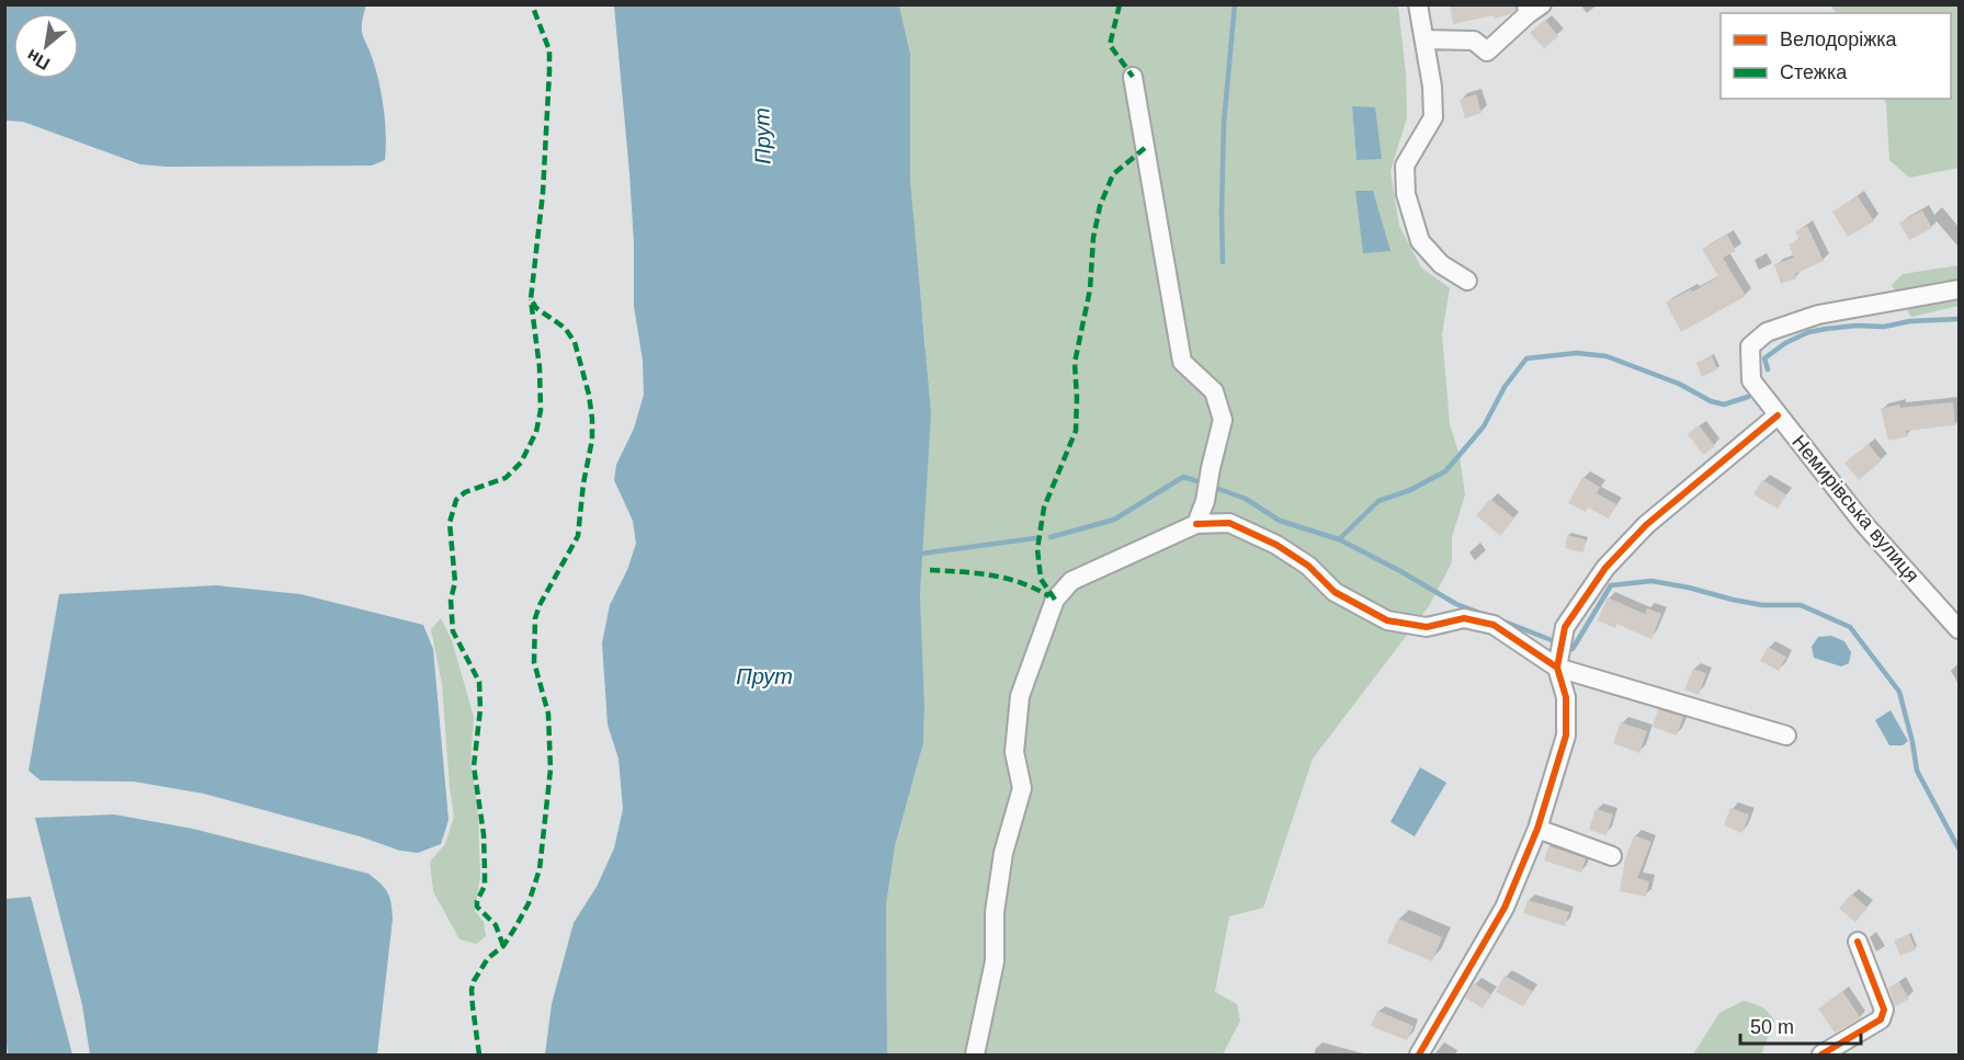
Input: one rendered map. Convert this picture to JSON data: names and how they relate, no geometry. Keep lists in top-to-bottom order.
{
  "streets": {
    "street": ["Немирівська вулиця"]
  },
  "water": ["Прут"],
  "legend": ["Велодоріжка", "Стежка"],
  "scale_bar": "50 m",
  "north": "bottom left"
}
